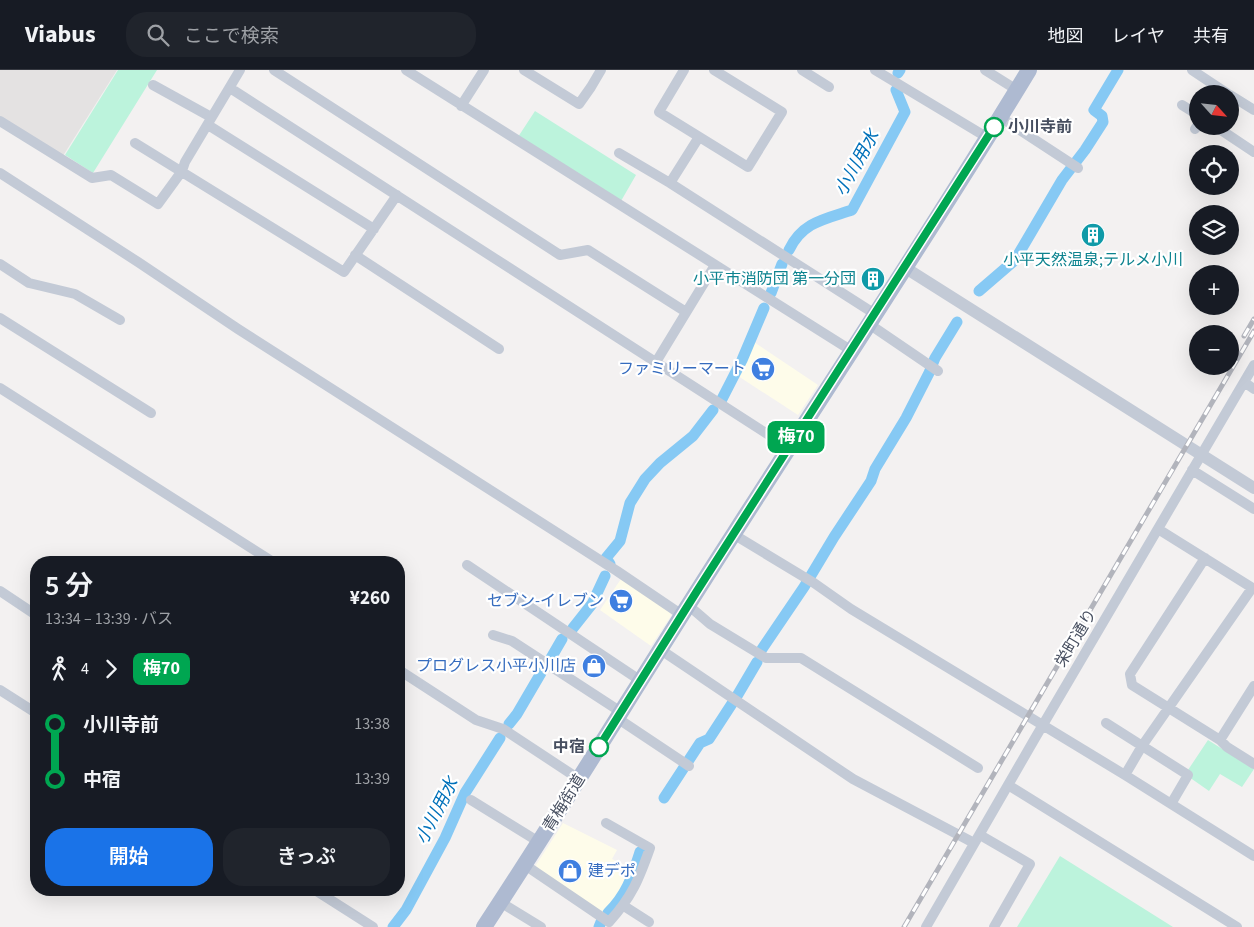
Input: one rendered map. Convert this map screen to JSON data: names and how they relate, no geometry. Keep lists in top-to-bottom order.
{
  "streets": {
    "main road": ["青梅街道"],
    "street": ["栄町通り"]
  },
  "water": ["小川用水"],
  "places": {
    "other": ["小川寺前", "中宿"],
    "building": ["小平天然温泉;テルメ小川", "小平市消防団 第一分団"],
    "supermarket": ["ファミリーマート", "セブン-イレブン"],
    "shop": ["プログレス小平小川店", "建デポ"]
  },
  "lines": ["bus line 梅70"],
  "north": "bottom right",
  "page": {
    "header": "Viabus",
    "search": "ここで検索",
    "nav": ["地図", "レイヤ", "共有"],
    "on_map": "梅70",
    "map_buttons": ["+", "−"],
    "heading": ["5 分", "13:34 – 13:39 · バス", "¥260"],
    "legs": ["4", "梅70"],
    "list": [
      {
        "name": "小川寺前",
        "value": "13:38"
      },
      {
        "name": "中宿",
        "value": "13:39"
      }
    ],
    "buttons": ["開始", "きっぷ"]
  }
}
